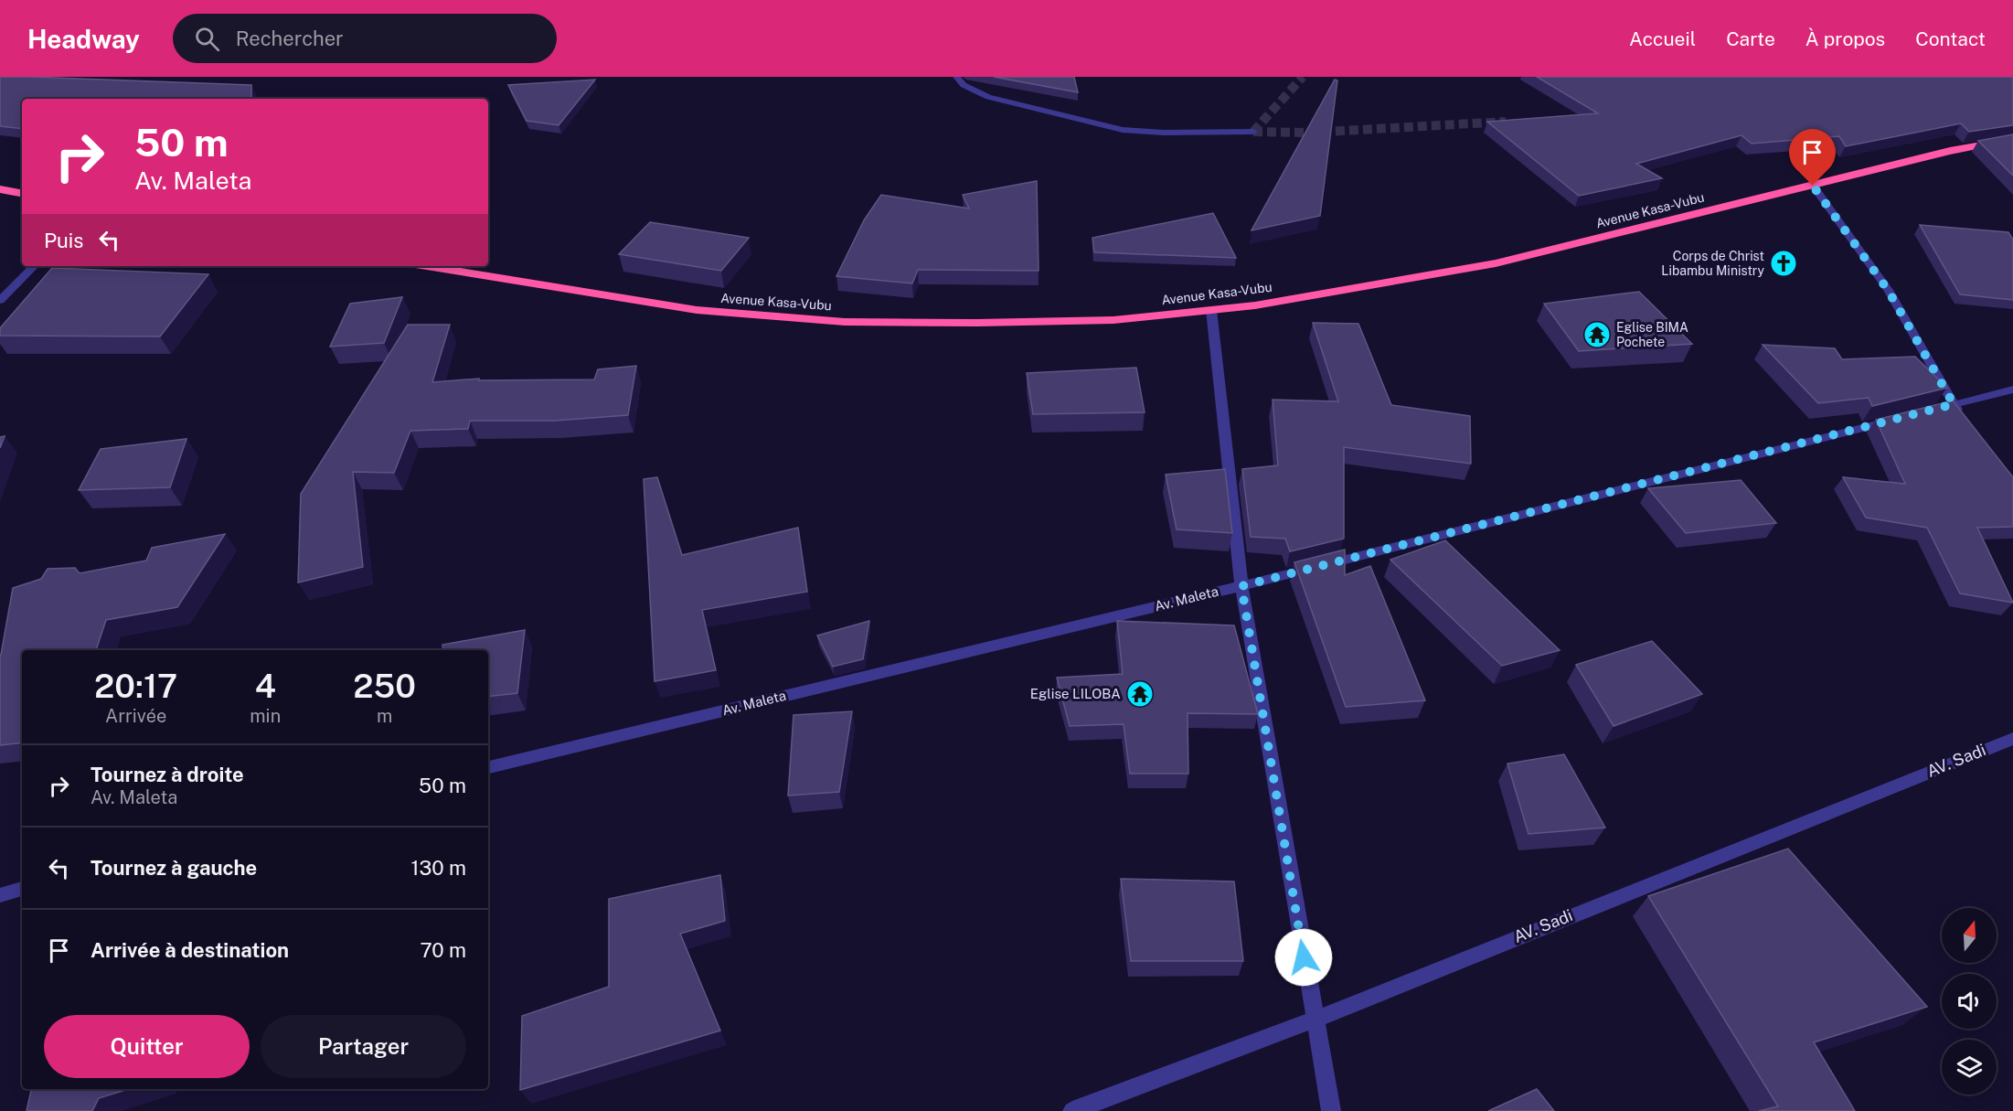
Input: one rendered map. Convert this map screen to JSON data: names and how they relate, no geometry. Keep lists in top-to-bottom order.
{
  "streets": {
    "highway": ["Avenue Kasa-Vubu"],
    "street": ["Av. Maleta", "AV. Sadi"]
  },
  "places": {
    "church": ["Corps de Christ Libambu Ministry"],
    "temple": ["Eglise BIMA Pochete", "Eglise LILOBA"]
  },
  "north": "top",
  "page": {
    "header": "Headway",
    "search": "Rechercher",
    "nav": [
      "Accueil",
      "Carte",
      "À propos",
      "Contact"
    ],
    "turn": ["50 m", "Av. Maleta"],
    "then": "Puis",
    "eta": [
      "20:17",
      "Arrivée",
      "4",
      "min",
      "250",
      "m"
    ],
    "list": [
      {
        "name": "Tournez à droite",
        "note": "Av. Maleta",
        "value": "50 m"
      },
      {
        "name": "Tournez à gauche",
        "value": "130 m"
      },
      {
        "name": "Arrivée à destination",
        "value": "70 m"
      }
    ],
    "buttons": ["Quitter", "Partager"]
  }
}
